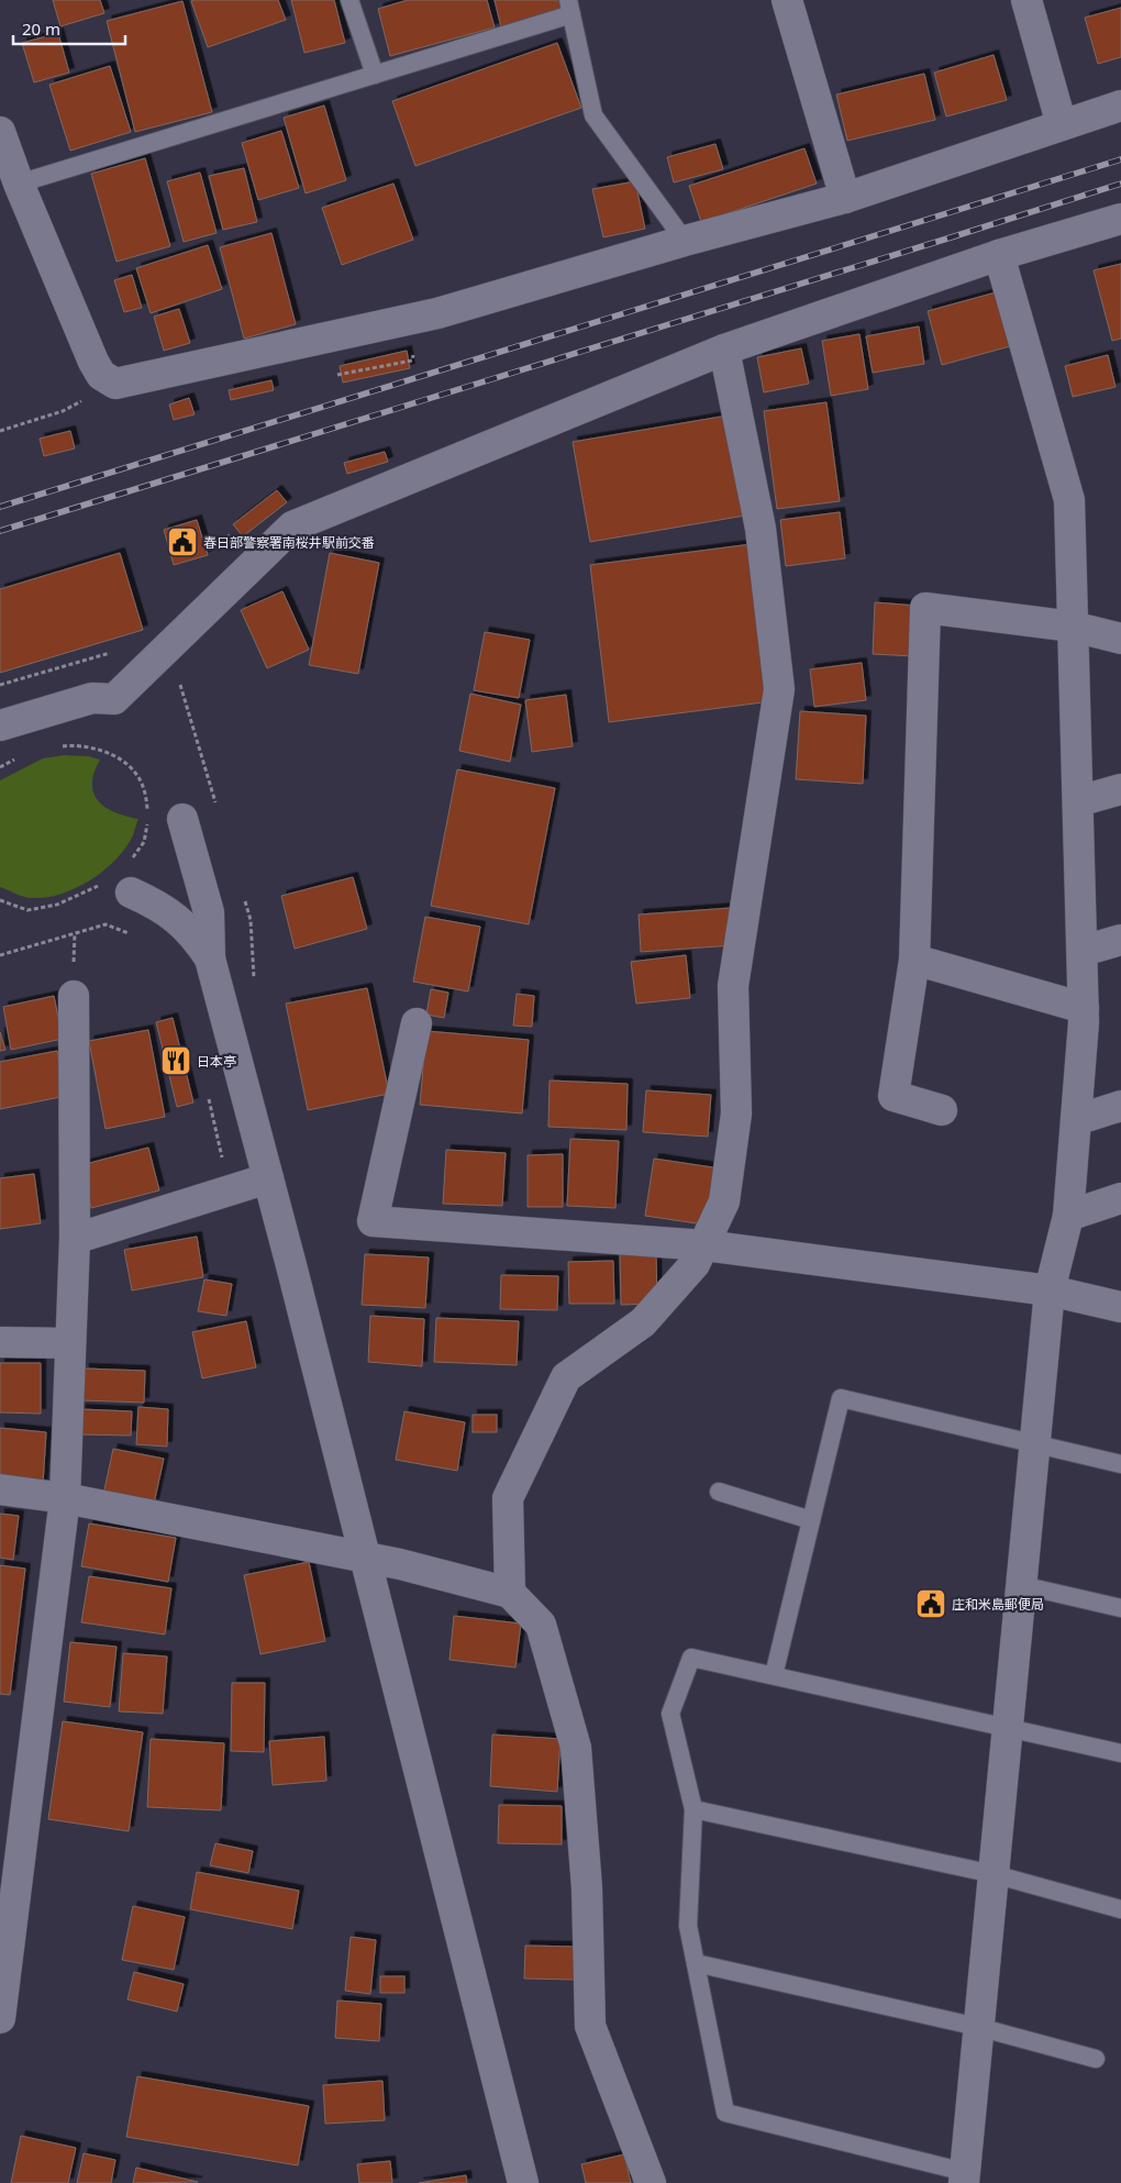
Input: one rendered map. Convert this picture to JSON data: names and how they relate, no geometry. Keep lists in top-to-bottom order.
{
  "places": {
    "public building": ["春日部警察署南桜井駅前交番", "庄和米島郵便局"],
    "restaurant": ["日本亭"]
  },
  "scale_bar": "20 m"
}
